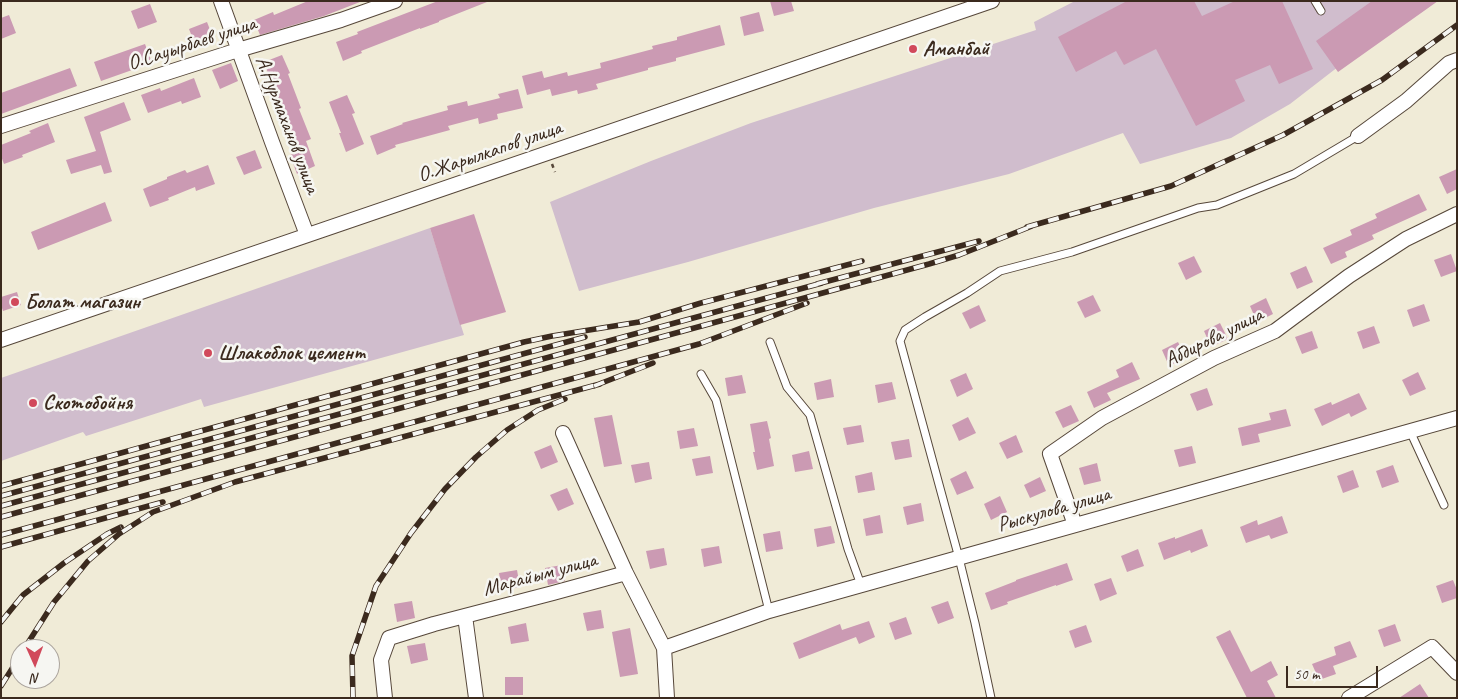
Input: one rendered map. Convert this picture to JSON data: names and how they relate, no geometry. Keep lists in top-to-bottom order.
{
  "streets": {
    "street": [
      "О.Сауырбаев улица",
      "А.Нурмаханов улица",
      "О.Жарылкапов улица",
      "Абдирова улица",
      "Рыскулова улица",
      "Марайым улица"
    ]
  },
  "crossings": [
    ["О.Сауырбаев улица", "А.Нурмаханов улица"],
    ["А.Нурмаханов улица", "О.Жарылкапов улица"],
    ["Абдирова улица", "Рыскулова улица"],
    ["Рыскулова улица", "Марайым улица"]
  ],
  "places": [
    "Аманбай",
    "Болат магазин",
    "Шлакоблок цемент",
    "Скотобойня"
  ],
  "scale_bar": "50 m",
  "north": "bottom"
}
